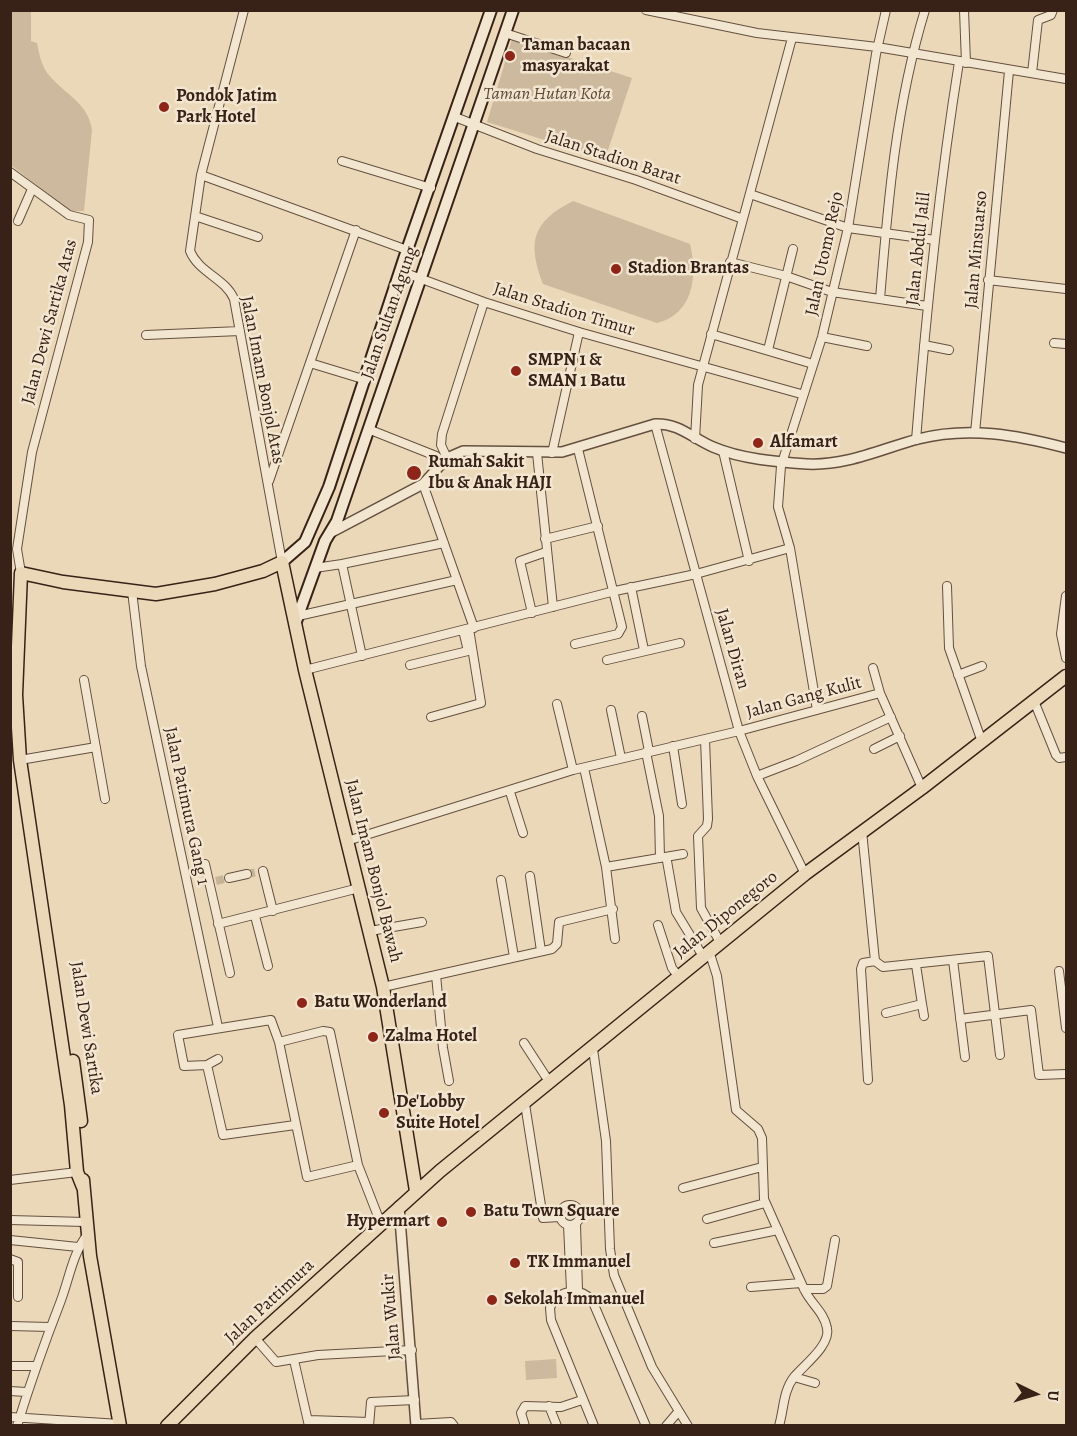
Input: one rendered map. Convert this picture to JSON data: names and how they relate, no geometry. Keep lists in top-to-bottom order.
{
  "streets": {
    "main road": [
      "Jalan Sultan Agung",
      "Jalan Imam Bonjol Bawah",
      "Jalan Diponegoro",
      "Jalan Dewi Sartika",
      "Jalan Pattimura"
    ],
    "street": [
      "Jalan Stadion Barat",
      "Jalan Abdul Jalil",
      "Jalan Minsuarso",
      "Jalan Utomo Rejo",
      "Jalan Stadion Timur",
      "Jalan Dewi Sartika Atas",
      "Jalan Imam Bonjol Atas",
      "Jalan Diran",
      "Jalan Gang Kulit",
      "Jalan Patimura Gang 1",
      "Jalan Wukir"
    ]
  },
  "crossings": [
    ["Jalan Stadion Barat", "Jalan Sultan Agung"],
    ["Jalan Utomo Rejo", "Jalan Stadion Timur"],
    ["Jalan Utomo Rejo", "Jalan Gang Kulit"],
    ["Jalan Stadion Timur", "Jalan Sultan Agung"],
    ["Jalan Sultan Agung", "Jalan Imam Bonjol Atas"],
    ["Jalan Sultan Agung", "Jalan Imam Bonjol Bawah"],
    ["Jalan Dewi Sartika Atas", "Jalan Dewi Sartika"],
    ["Jalan Imam Bonjol Atas", "Jalan Imam Bonjol Bawah"],
    ["Jalan Diran", "Jalan Gang Kulit"],
    ["Jalan Diran", "Jalan Diponegoro"],
    ["Jalan Gang Kulit", "Jalan Imam Bonjol Bawah"],
    ["Jalan Gang Kulit", "Jalan Diponegoro"],
    ["Jalan Imam Bonjol Bawah", "Jalan Diponegoro"],
    ["Jalan Diponegoro", "Jalan Pattimura"],
    ["Jalan Diponegoro", "Jalan Wukir"],
    ["Jalan Pattimura", "Jalan Wukir"]
  ],
  "parks": ["Taman Hutan Kota"],
  "places": [
    "Taman bacaan masyarakat",
    "Pondok Jatim Park Hotel",
    "Stadion Brantas",
    "SMPN 1 & SMAN 1 Batu",
    "Alfamart",
    "Rumah Sakit Ibu & Anak HAJI",
    "Batu Wonderland",
    "Zalma Hotel",
    "De'Lobby Suite Hotel",
    "Batu Town Square",
    "Hypermart",
    "TK Immanuel",
    "Sekolah Immanuel"
  ],
  "north": "right"
}
